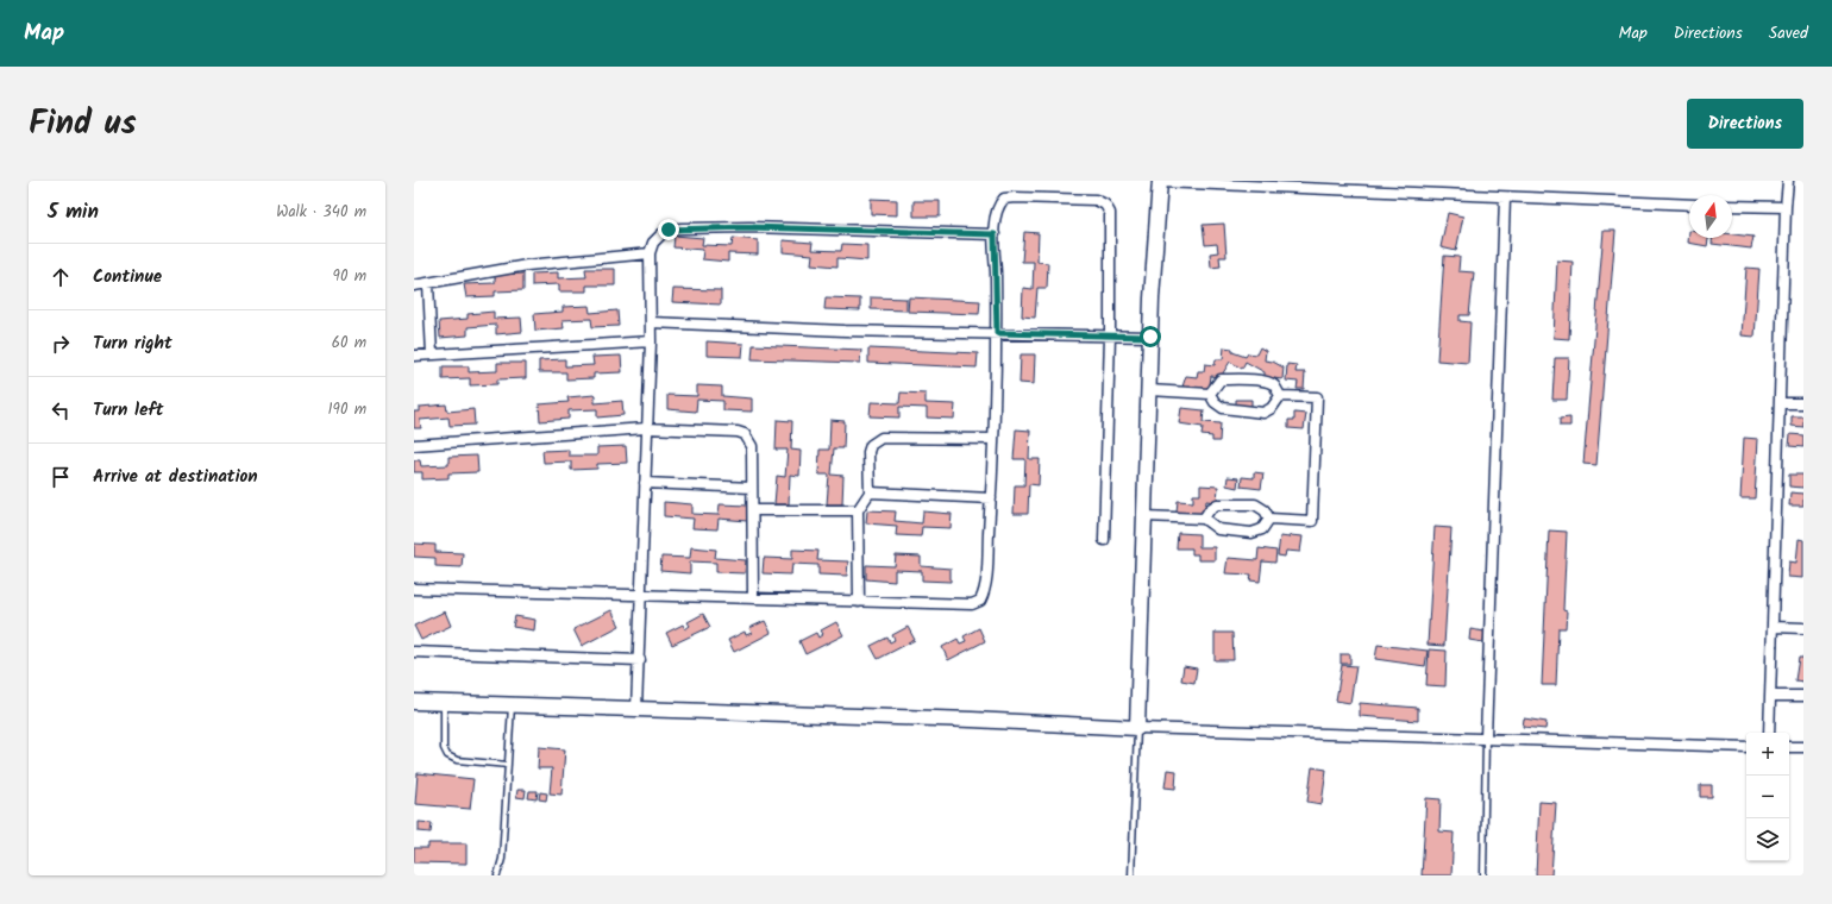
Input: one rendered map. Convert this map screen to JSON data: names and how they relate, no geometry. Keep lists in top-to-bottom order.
{
  "north": "top",
  "page": {
    "header": "Map",
    "nav": ["Map", "Directions", "Saved"],
    "title": "Find us",
    "buttons": "Directions",
    "heading": ["5 min", "Walk · 340 m"],
    "list": [
      ["Continue", "90 m"],
      ["Turn right", "60 m"],
      ["Turn left", "190 m"],
      "Arrive at destination"
    ],
    "map_buttons": ["+", "−"]
  }
}
